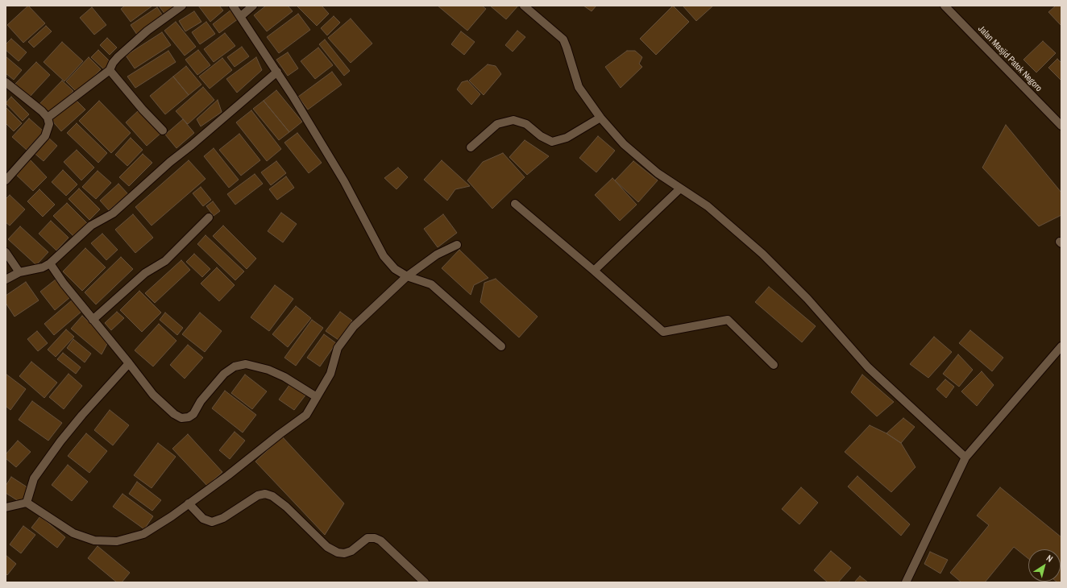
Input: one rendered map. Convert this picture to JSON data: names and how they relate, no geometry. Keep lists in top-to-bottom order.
{
  "streets": {
    "street": ["Jalan Masjid Patok Negoro"]
  },
  "north": "top right"
}
